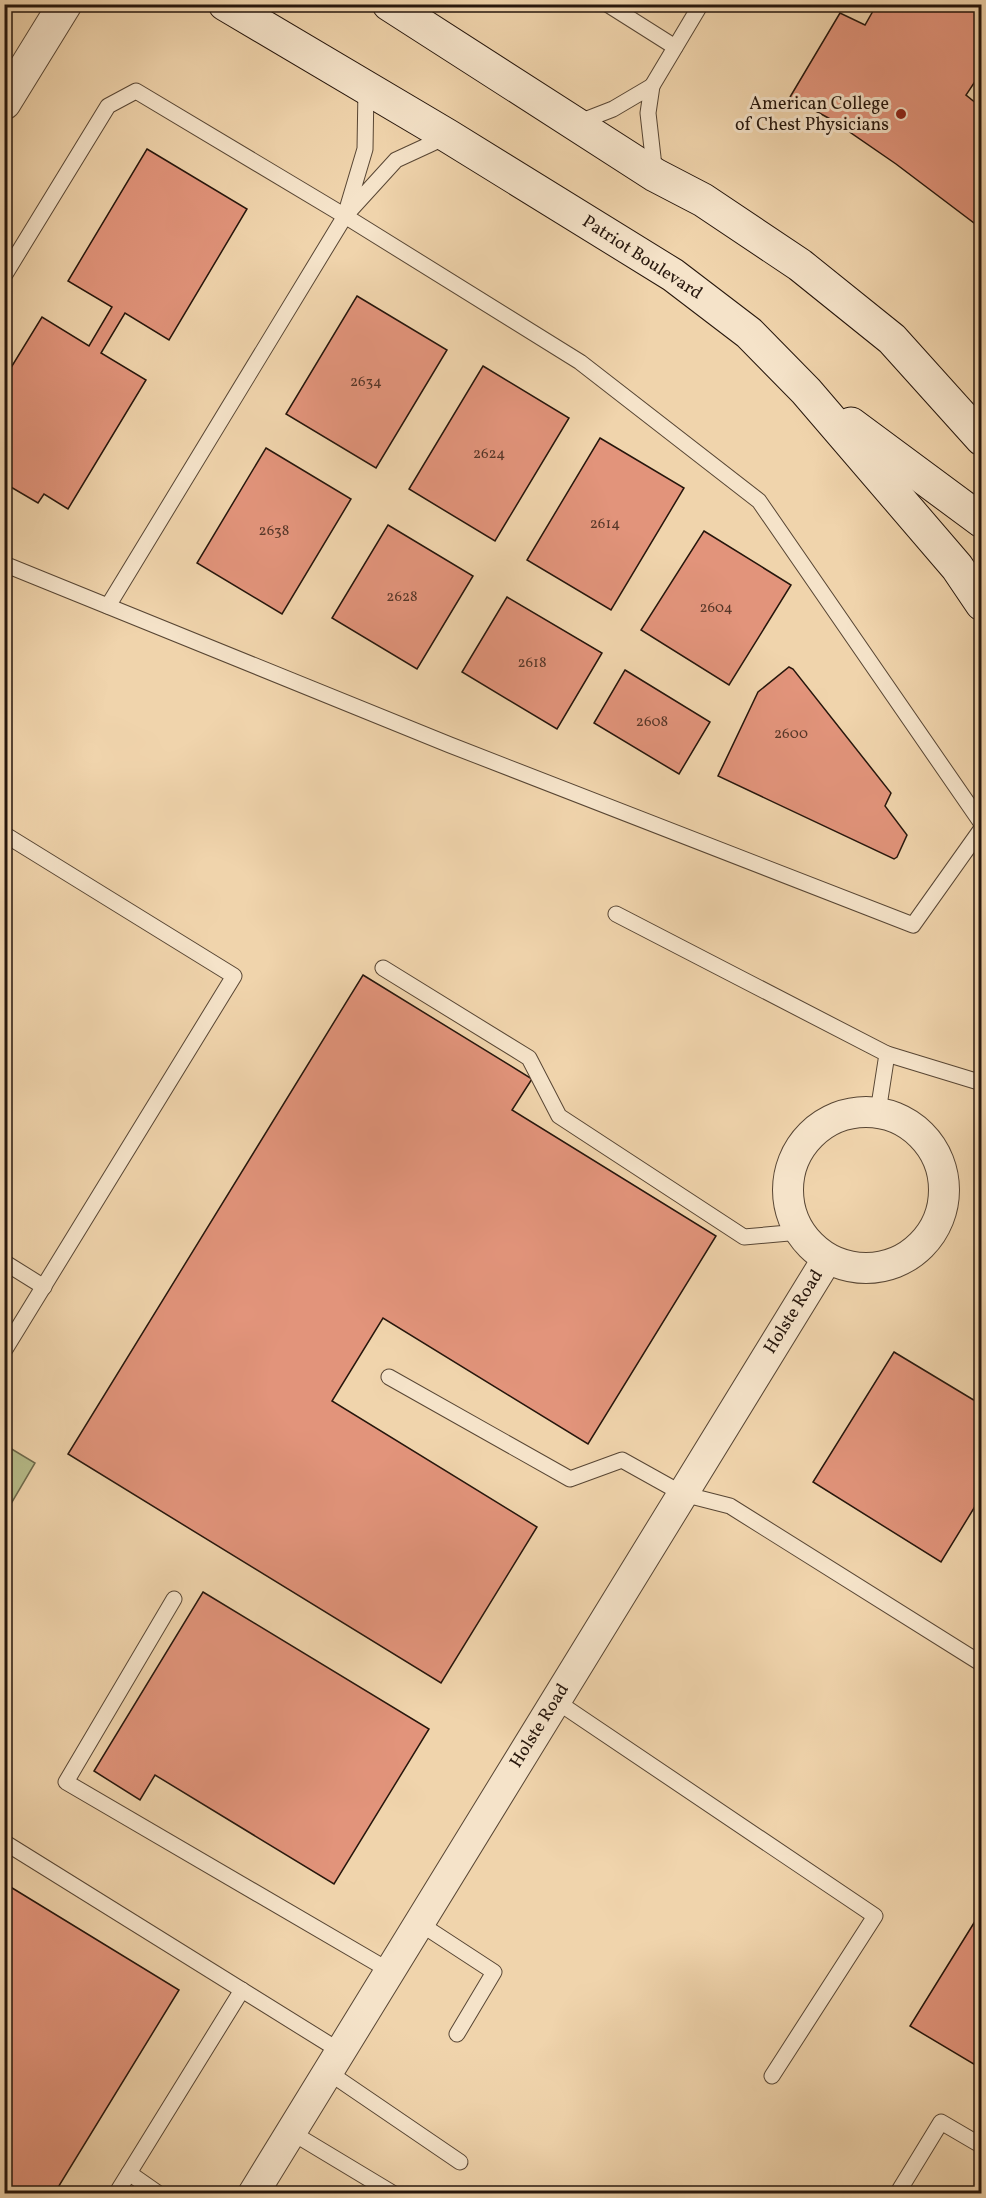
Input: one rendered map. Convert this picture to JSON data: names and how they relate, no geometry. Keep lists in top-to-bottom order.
{
  "streets": {
    "main road": ["Patriot Boulevard"],
    "street": ["Holste Road"]
  },
  "places": ["American College of Chest Physicians"],
  "house_numbers": [
    "2634",
    "2624",
    "2614",
    "2638",
    "2628",
    "2604",
    "2618",
    "2608",
    "2600"
  ]
}
